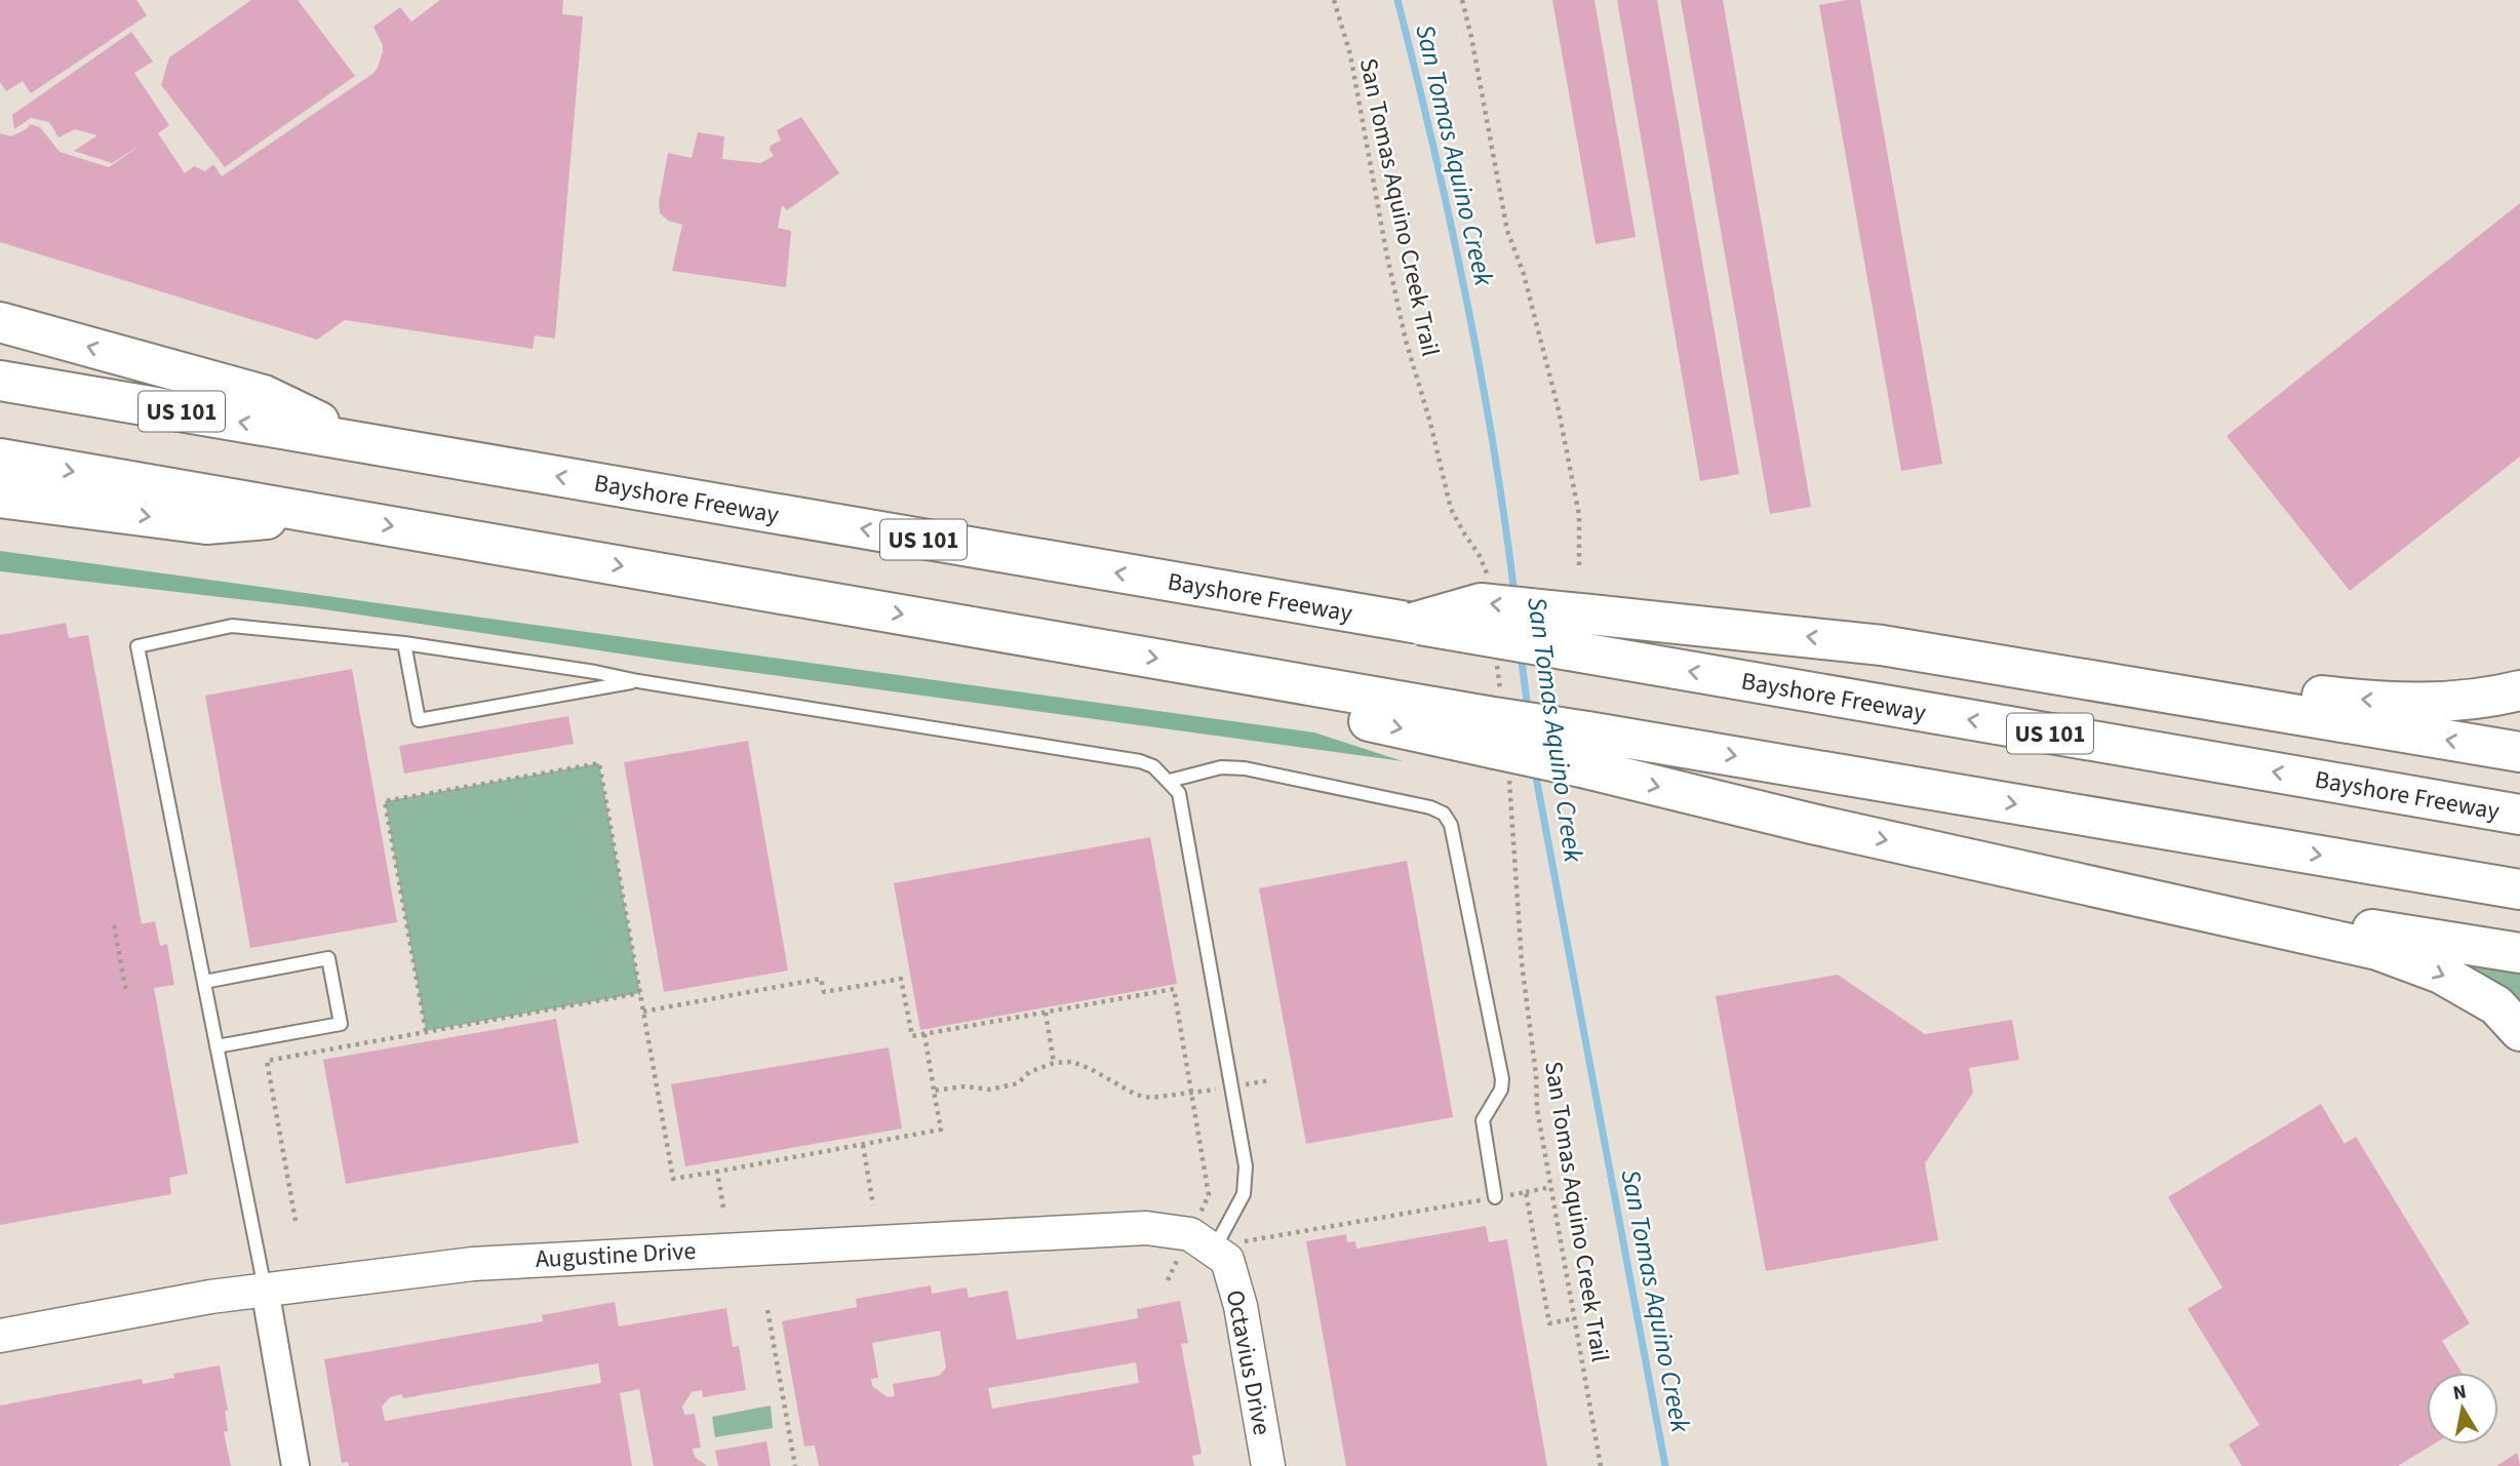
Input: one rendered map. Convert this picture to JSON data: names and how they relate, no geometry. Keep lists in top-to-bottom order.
{
  "streets": {
    "highway": ["US 101", "Bayshore Freeway"],
    "street": ["Augustine Drive", "Octavius Drive"],
    "path": ["San Tomas Aquino Creek Trail"]
  },
  "crossings": [
    ["Augustine Drive", "Octavius Drive"]
  ],
  "water": ["San Tomas Aquino Creek"],
  "north": "top"
}
